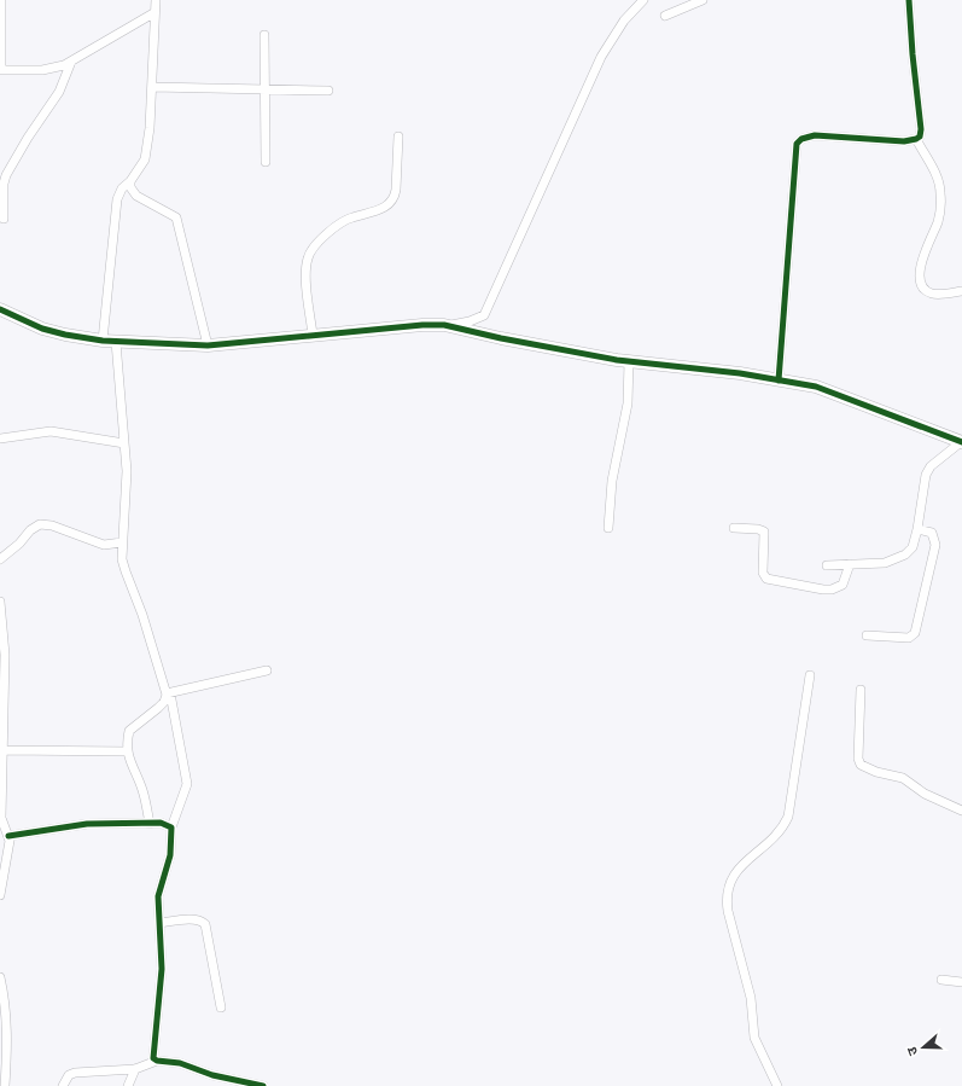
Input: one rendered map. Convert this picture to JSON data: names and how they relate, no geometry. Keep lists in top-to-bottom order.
{
  "north": "left"
}
